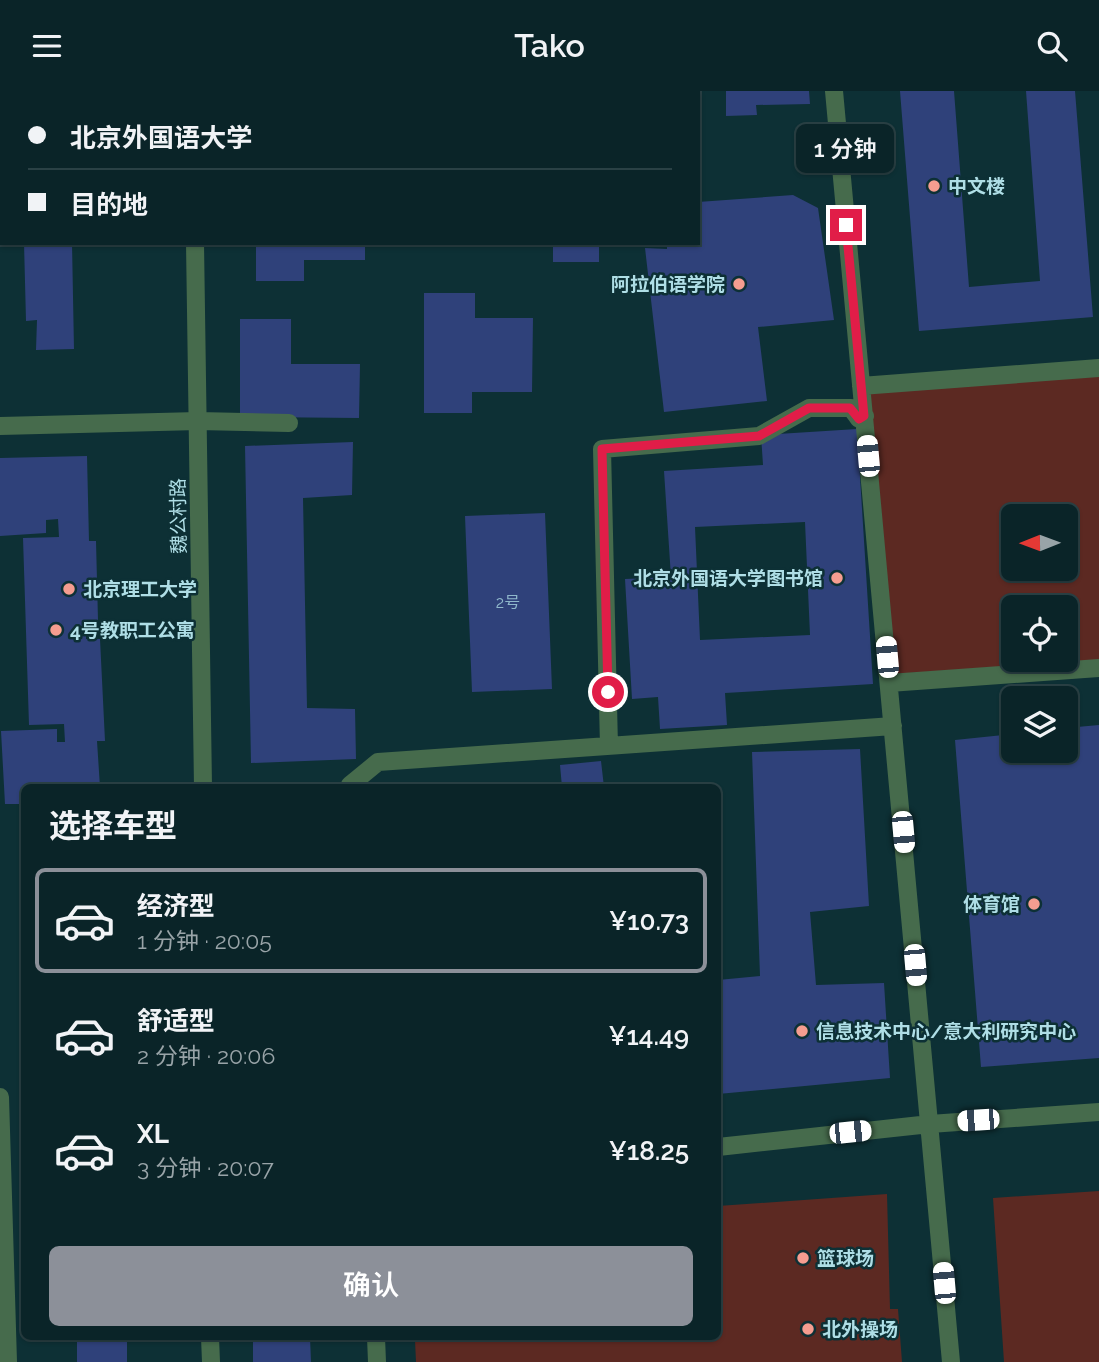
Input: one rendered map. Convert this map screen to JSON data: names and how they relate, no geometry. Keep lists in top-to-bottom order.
{
  "streets": {
    "street": ["魏公村路"]
  },
  "places": [
    "中文楼",
    "阿拉伯语学院",
    "北京外国语大学图书馆",
    "北京理工大学",
    "4号教职工公寓",
    "体育馆",
    "信息技术中心/意大利研究中心",
    "篮球场",
    "北外操场"
  ],
  "house_numbers": ["2号"],
  "north": "left",
  "page": {
    "header": "Tako",
    "banner": ["北京外国语大学", "目的地"],
    "bubble": "1 分钟",
    "heading": "选择车型",
    "list": [
      {
        "name": "经济型",
        "note": "1 分钟 · 20:05",
        "value": "¥10.73"
      },
      {
        "name": "舒适型",
        "note": "2 分钟 · 20:06",
        "value": "¥14.49"
      },
      {
        "name": "XL",
        "note": "3 分钟 · 20:07",
        "value": "¥18.25"
      }
    ],
    "buttons": "确认"
  }
}
